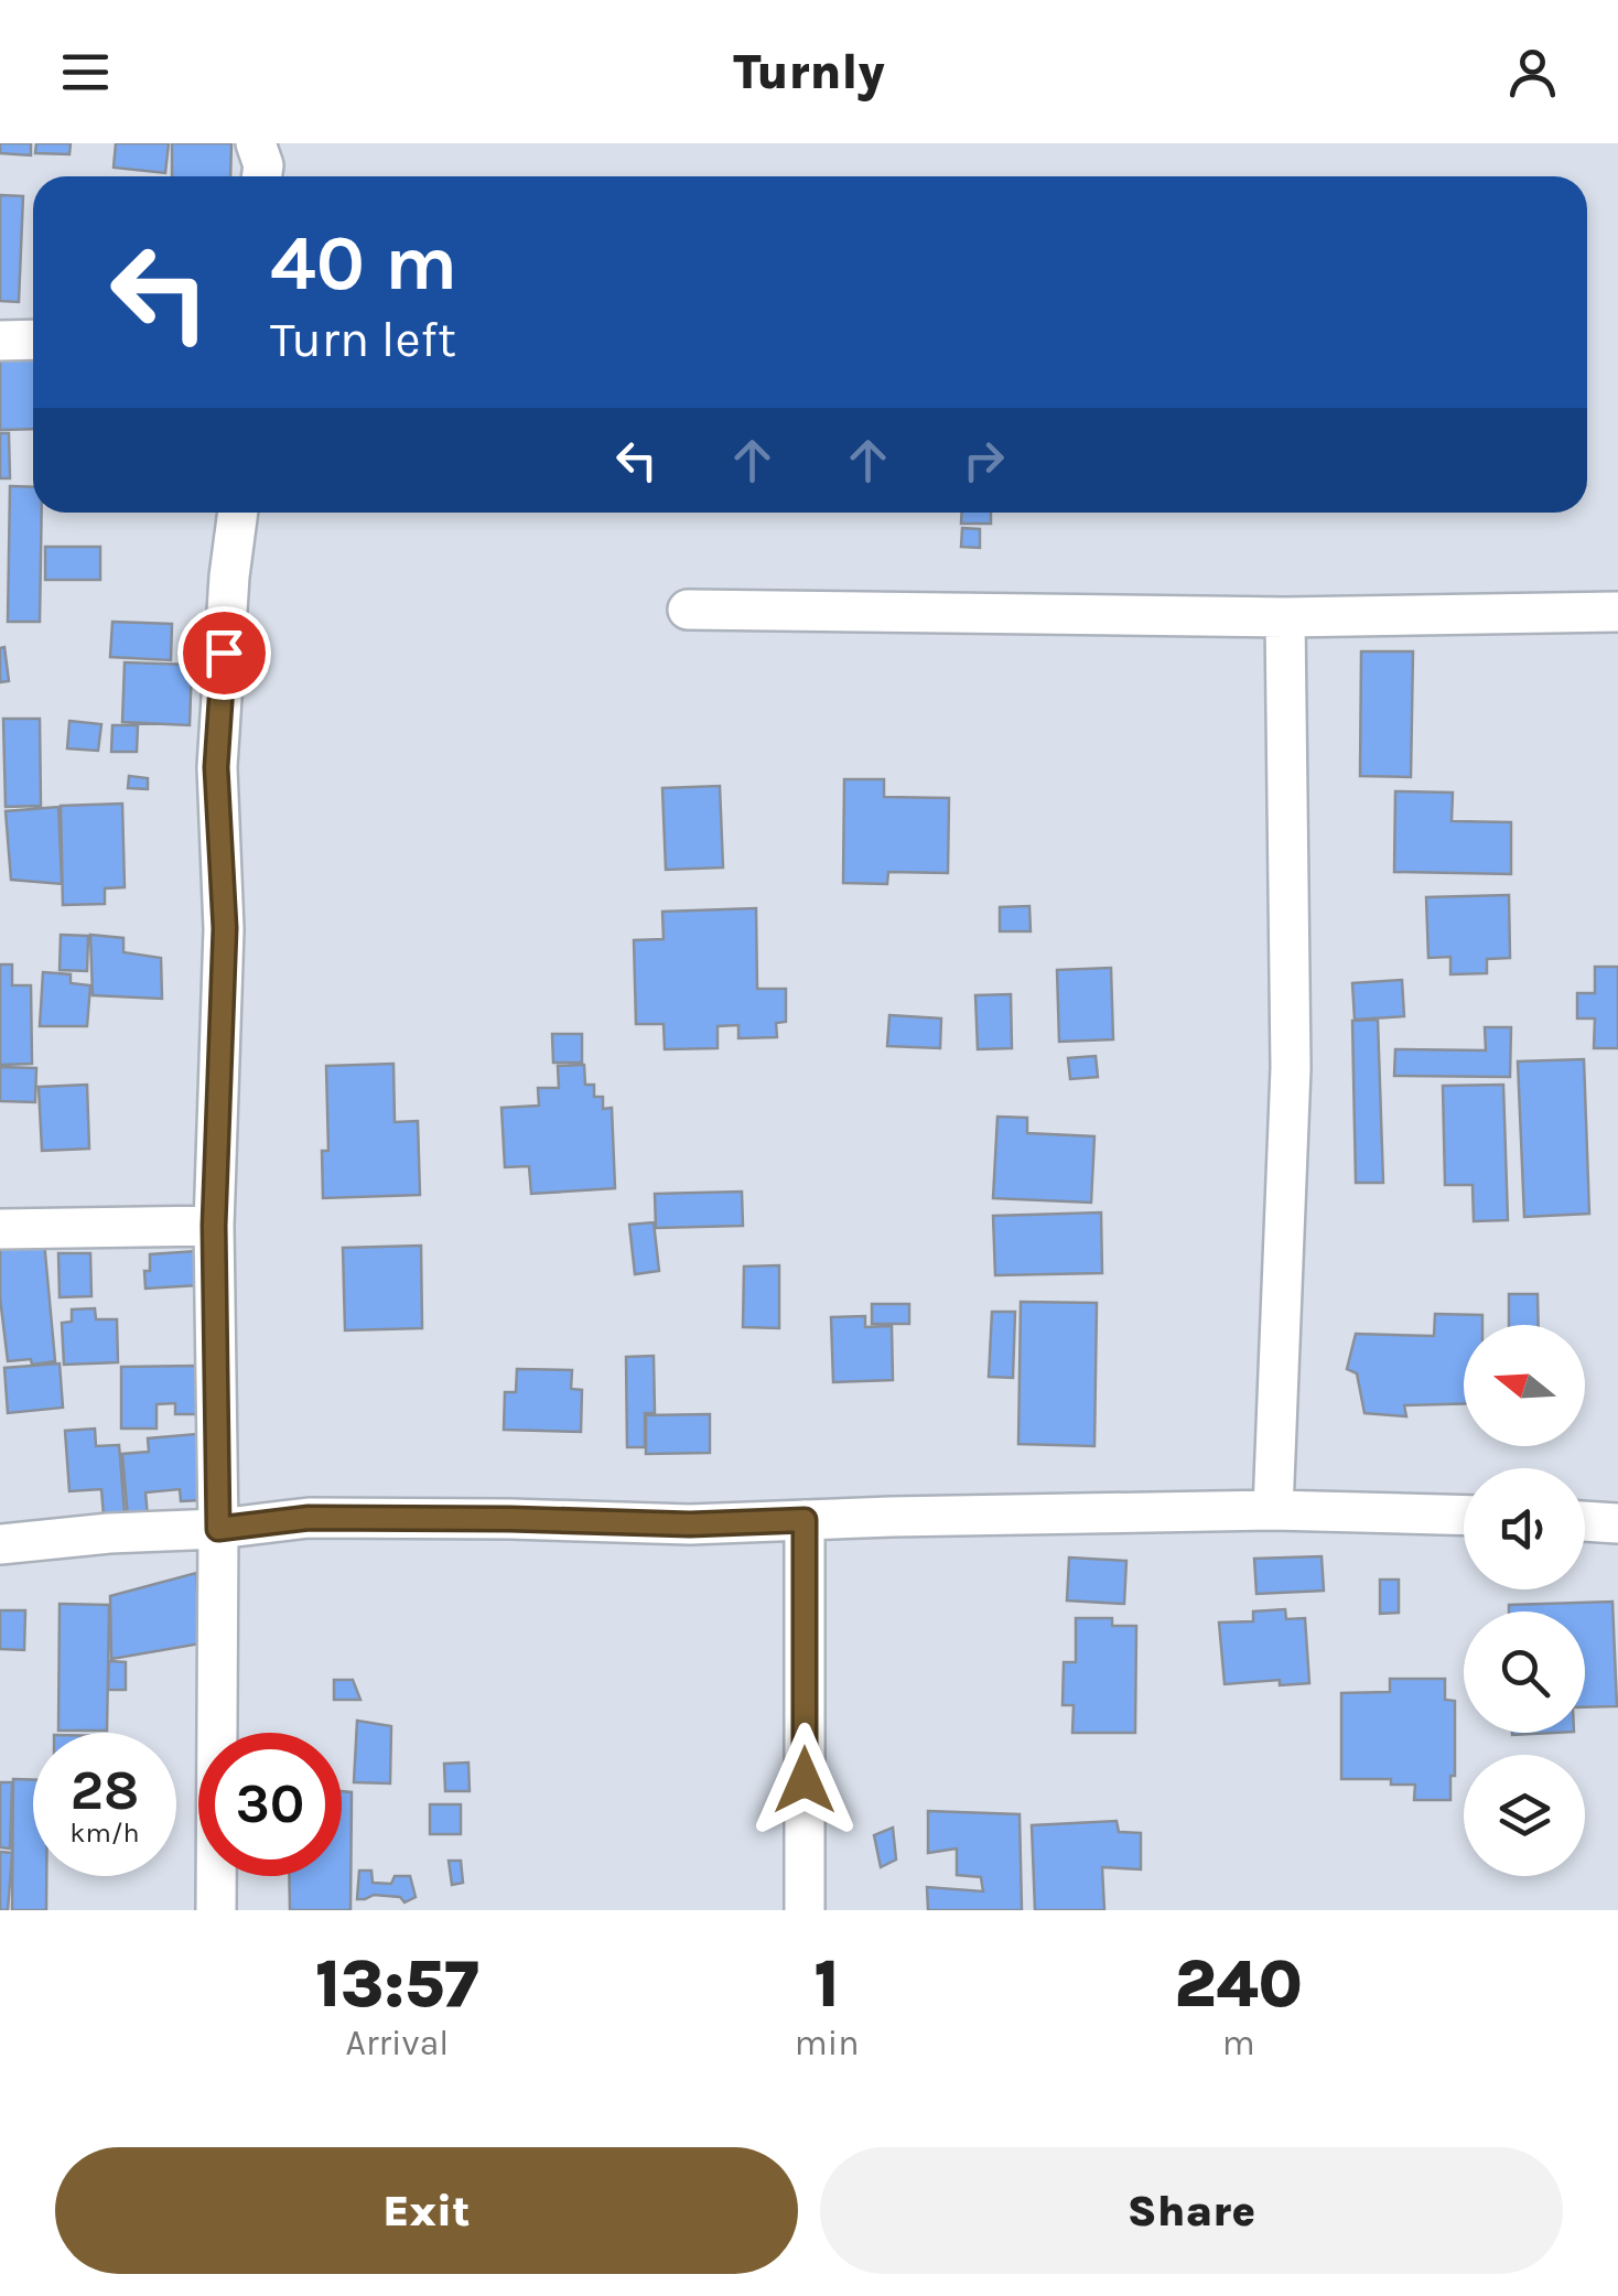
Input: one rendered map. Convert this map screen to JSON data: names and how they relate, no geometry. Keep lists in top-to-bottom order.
{
  "north": "left",
  "page": {
    "header": "Turnly",
    "turn": ["40 m", "Turn left"],
    "speed": "28 km/h",
    "limit": "30",
    "eta": [
      "13:57",
      "Arrival",
      "1",
      "min",
      "240",
      "m"
    ],
    "buttons": ["Exit", "Share"]
  }
}
